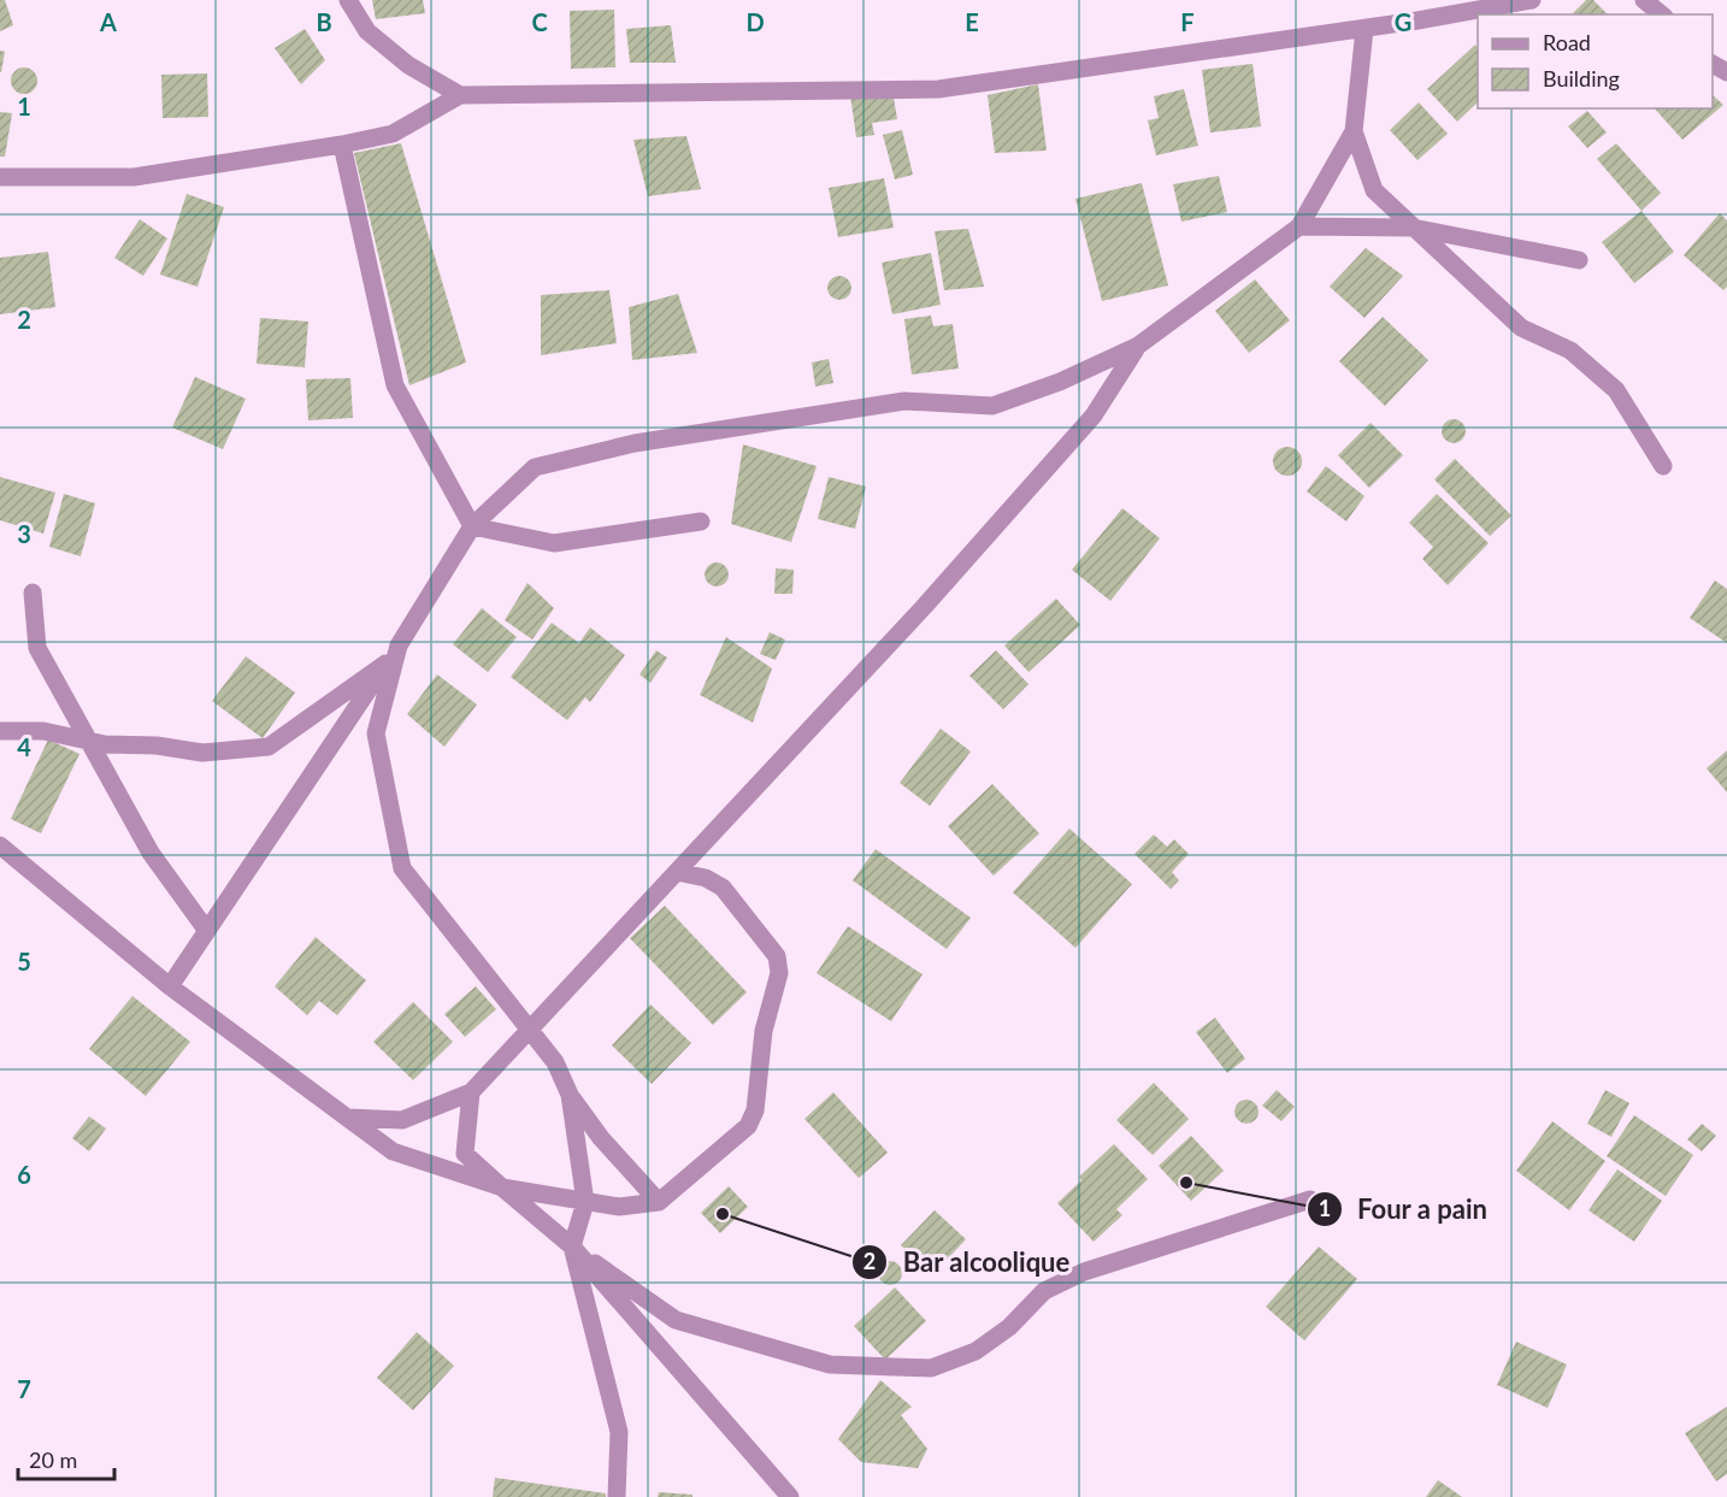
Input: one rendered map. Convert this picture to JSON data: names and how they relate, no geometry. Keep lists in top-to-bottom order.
{
  "places": ["Four a pain", "Bar alcoolique"],
  "legend": ["Road", "Building"],
  "scale_bar": "20 m",
  "grid": {
    "columns": [
      "A",
      "B",
      "C",
      "D",
      "E",
      "F",
      "G"
    ],
    "rows": [
      "1",
      "2",
      "3",
      "4",
      "5",
      "6",
      "7"
    ]
  }
}
